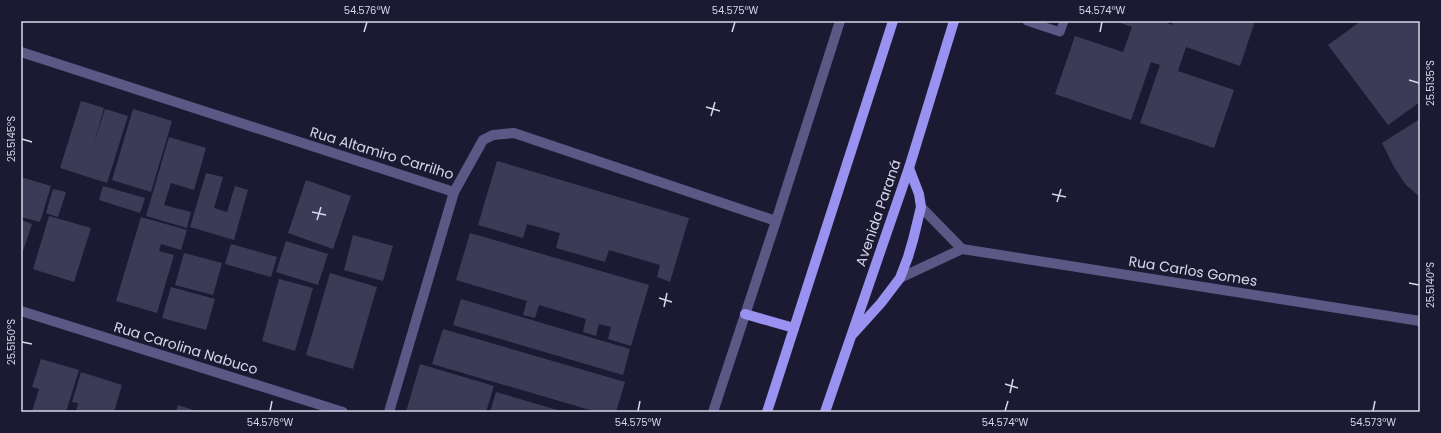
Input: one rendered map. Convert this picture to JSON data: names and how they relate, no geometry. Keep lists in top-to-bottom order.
{
  "streets": {
    "main road": ["Avenida Paraná"],
    "street": ["Rua Altamiro Carrilho", "Rua Carlos Gomes", "Rua Carolina Nabuco"]
  },
  "coordinates": [
    "54.576°W",
    "54.575°W",
    "54.574°W",
    "25.5135°S",
    "25.5145°S",
    "25.5140°S",
    "25.5150°S",
    "54.573°W"
  ]
}
